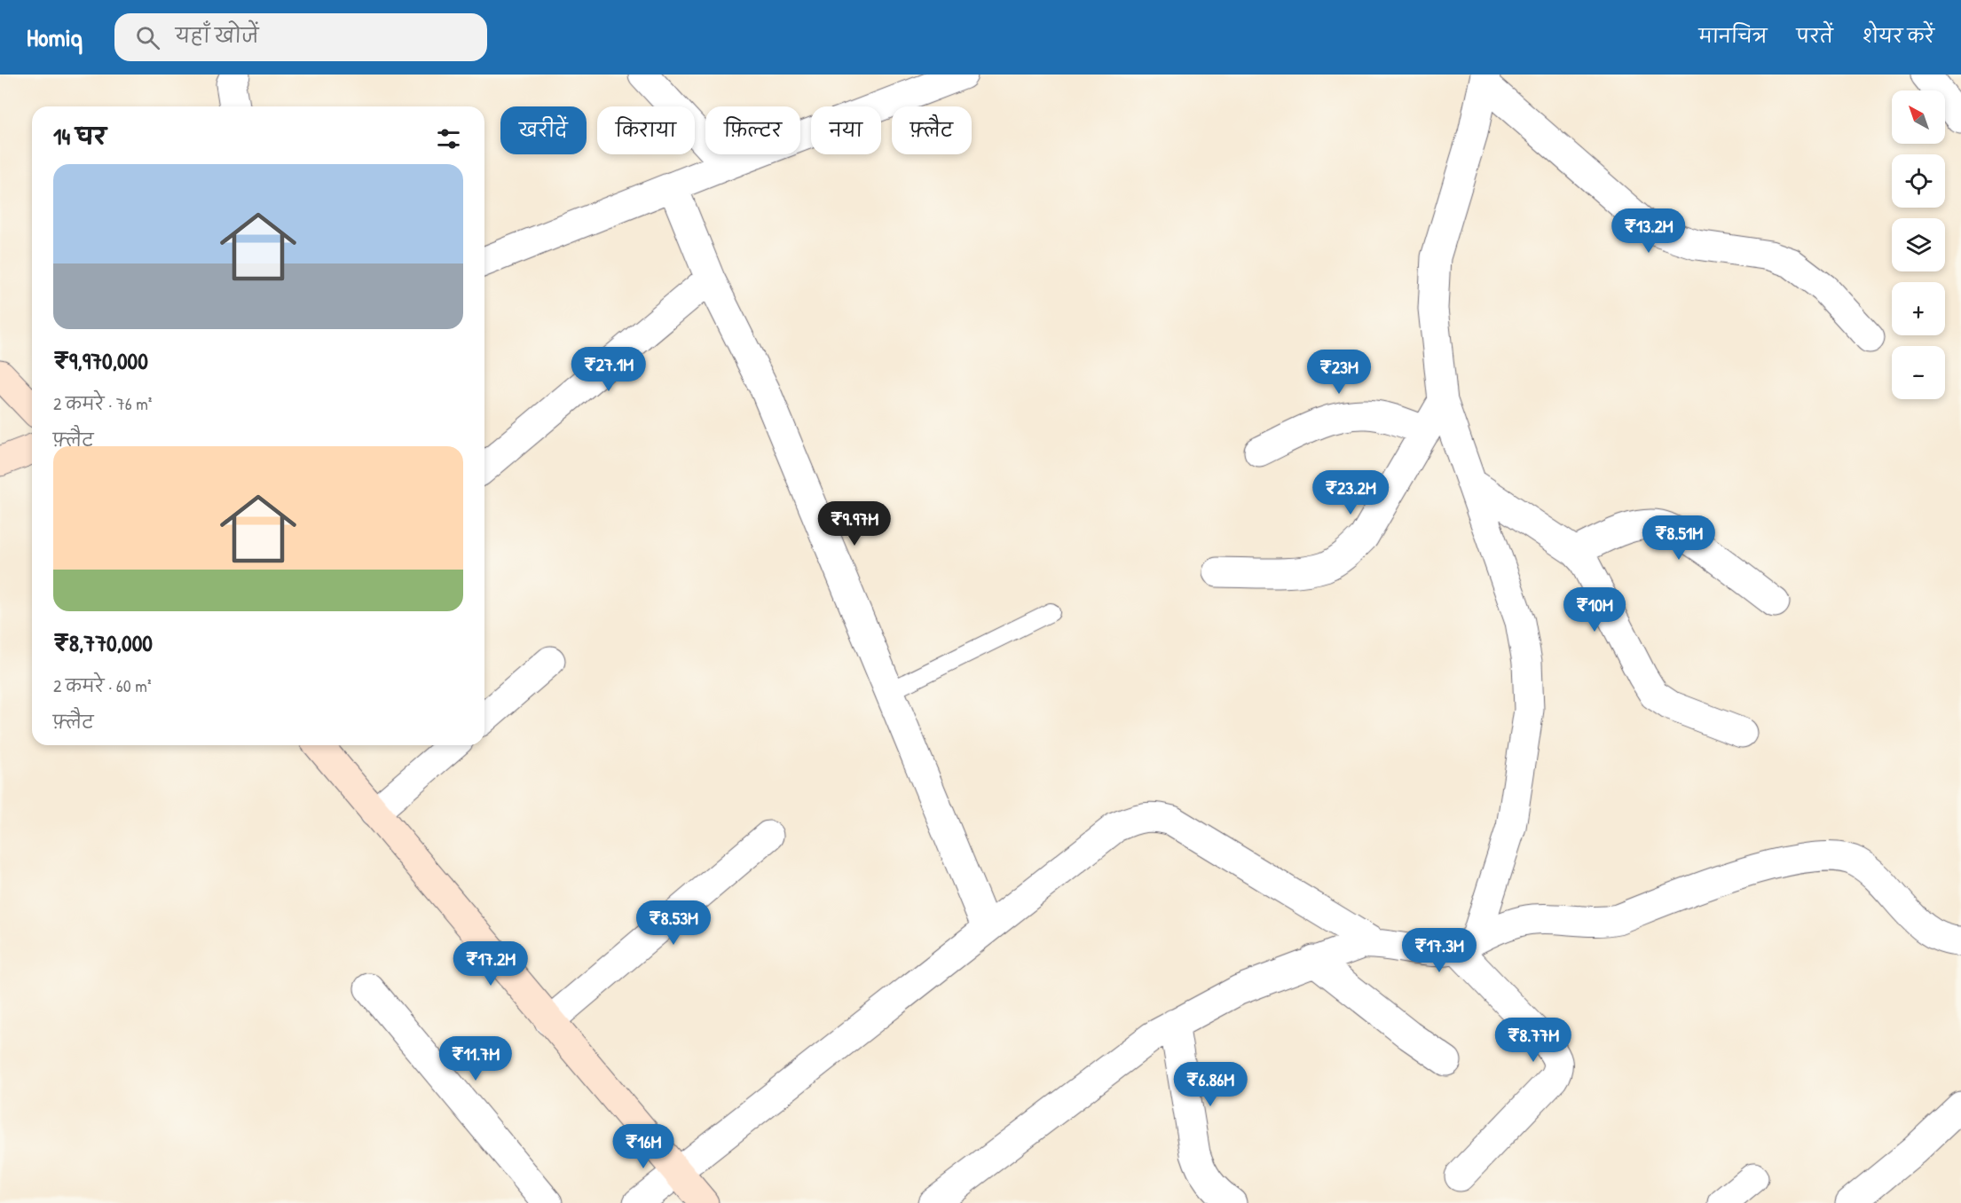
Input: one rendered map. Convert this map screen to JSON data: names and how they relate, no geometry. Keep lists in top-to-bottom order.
{
  "north": "top left",
  "page": {
    "header": "Homiq",
    "search": "यहाँ खोजें",
    "nav": ["मानचित्र", "परतें", "शेयर करें"],
    "map_buttons": ["+", "−"],
    "chip": [
      "खरीदें",
      "किराया",
      "फ़िल्टर",
      "नया",
      "फ़्लैट"
    ],
    "heading": "14 घर",
    "list": [
      {
        "name": "₹9,970,000",
        "note": "2 कमरे · 76 m² · फ़्लैट"
      },
      {
        "name": "₹8,770,000",
        "note": "2 कमरे · 60 m² · फ़्लैट"
      }
    ],
    "price": [
      "₹13.2M",
      "₹27.1M",
      "₹23M",
      "₹23.2M",
      "₹9.97M",
      "₹8.51M",
      "₹10M",
      "₹8.53M",
      "₹17.3M",
      "₹17.2M",
      "₹8.77M",
      "₹11.7M",
      "₹6.86M",
      "₹16M"
    ]
  }
}
